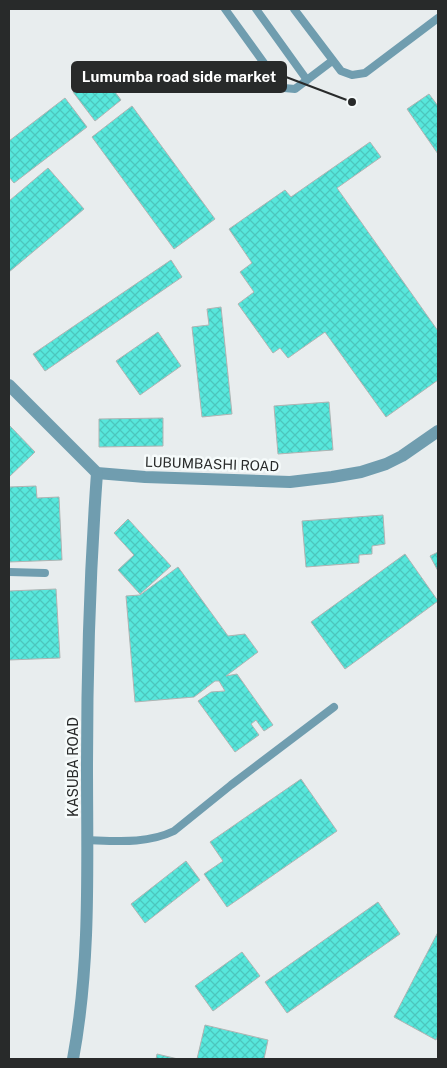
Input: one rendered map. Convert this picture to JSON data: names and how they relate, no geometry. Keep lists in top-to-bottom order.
{
  "streets": {
    "street": ["LUBUMBASHI ROAD", "KASUBA ROAD"]
  },
  "crossings": [
    ["LUBUMBASHI ROAD", "KASUBA ROAD"]
  ],
  "places": ["Lumumba road side market"]
}
